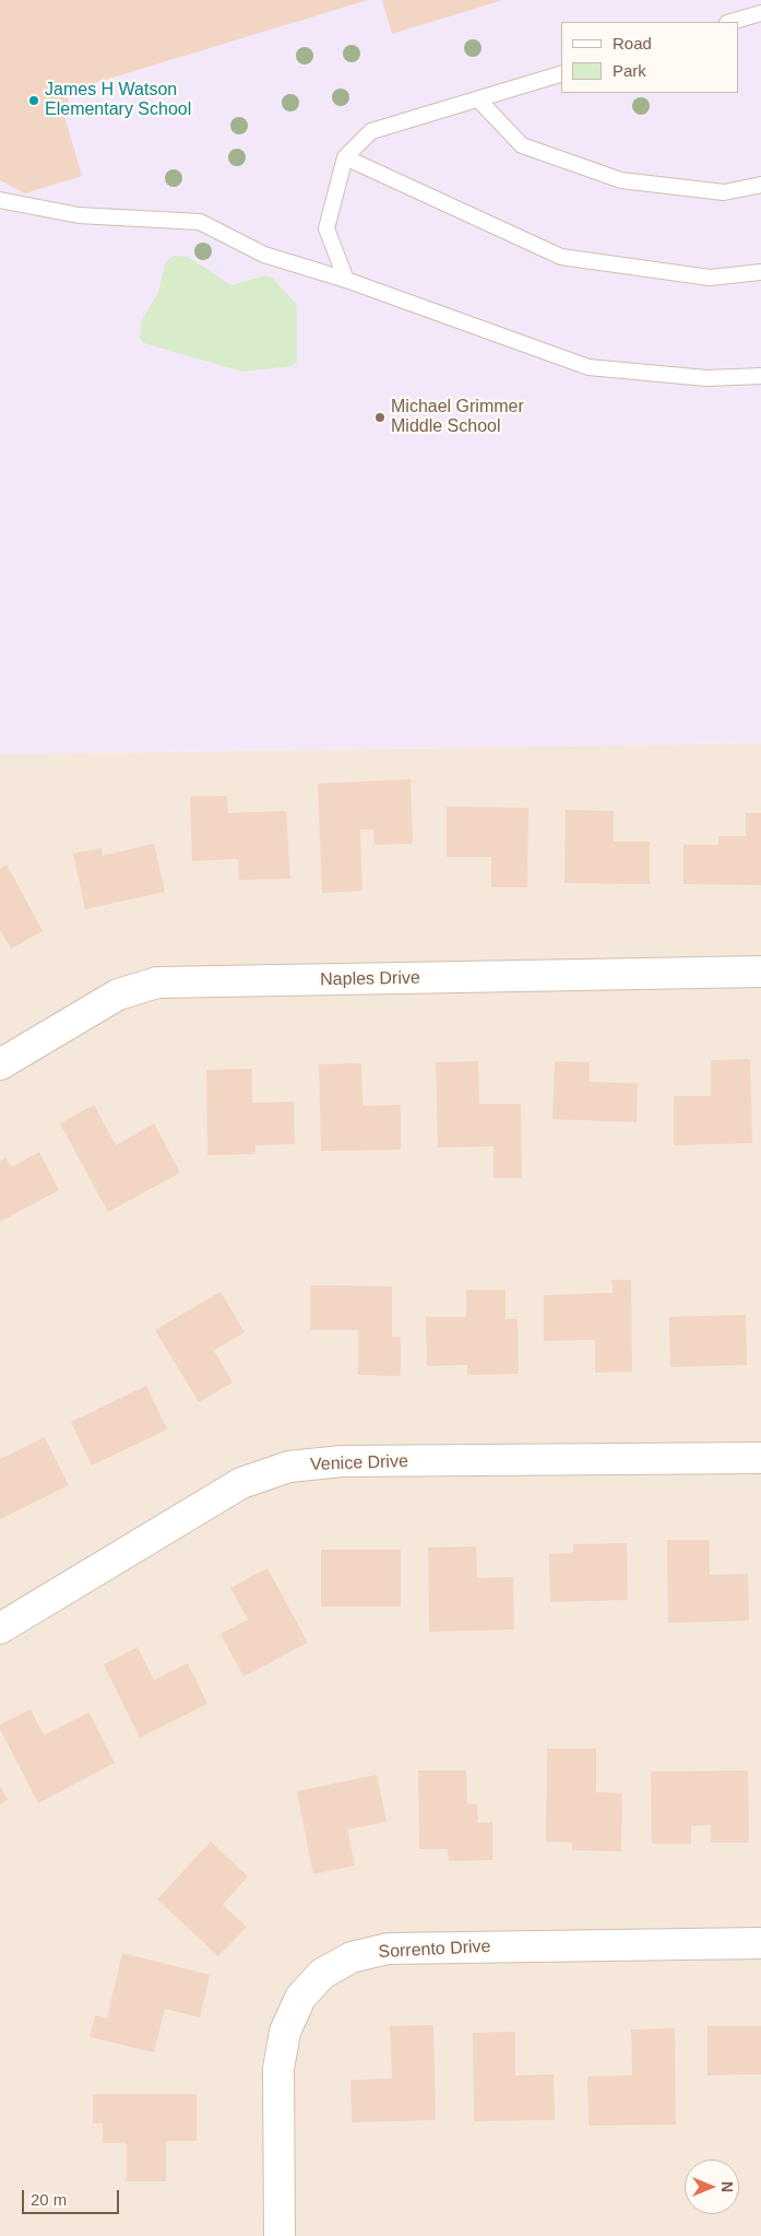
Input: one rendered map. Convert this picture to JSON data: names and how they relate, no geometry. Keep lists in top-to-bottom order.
{
  "streets": {
    "street": ["Naples Drive", "Venice Drive", "Sorrento Drive"]
  },
  "places": ["James H Watson Elementary School", "Michael Grimmer Middle School"],
  "legend": ["Road", "Park"],
  "scale_bar": "20 m",
  "north": "right"
}
